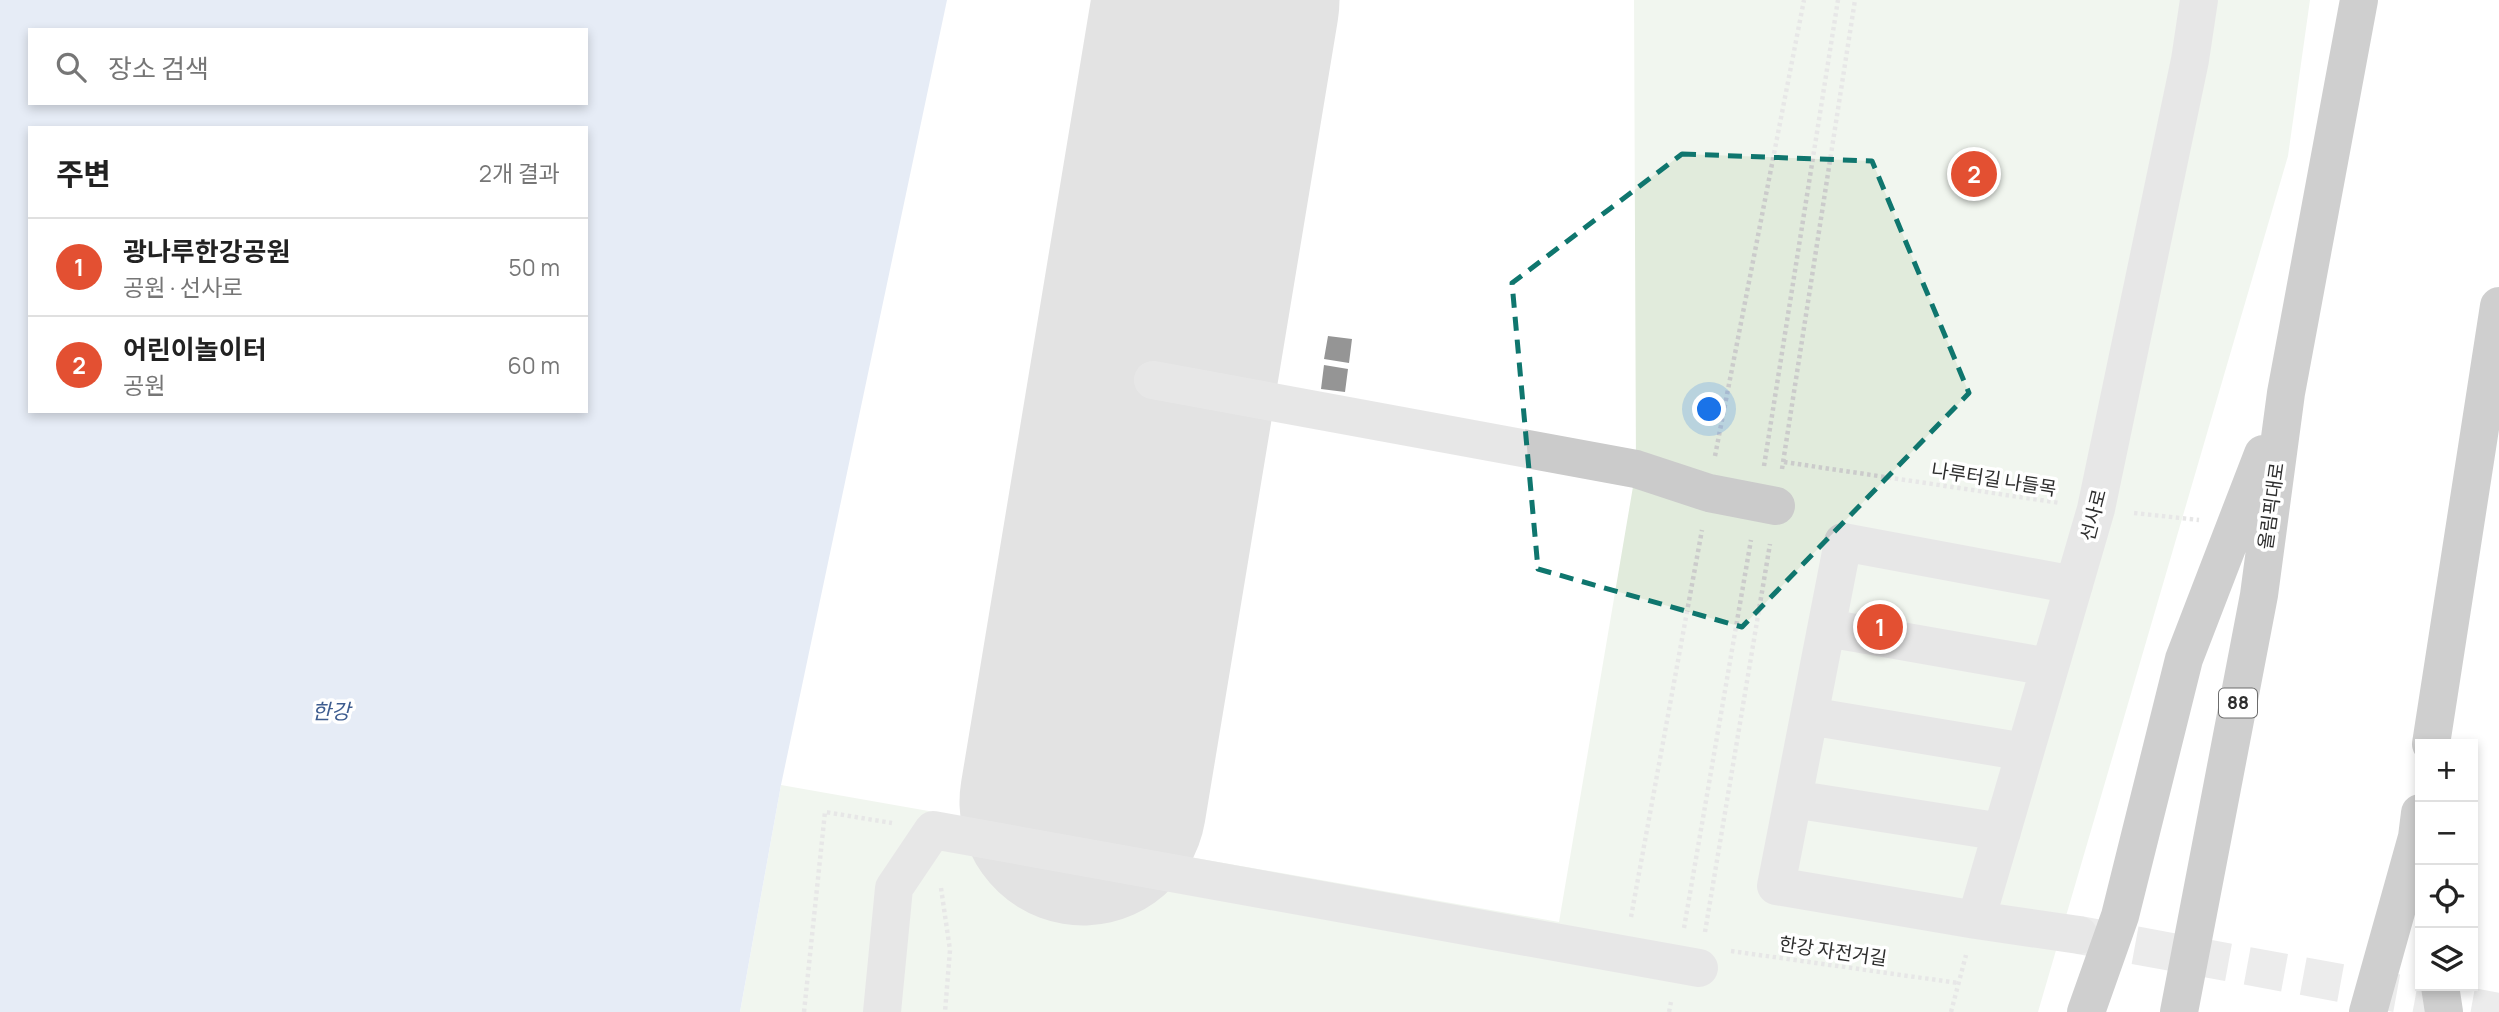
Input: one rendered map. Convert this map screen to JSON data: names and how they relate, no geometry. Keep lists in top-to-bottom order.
{
  "streets": {
    "highway": ["올림픽대로", "88"],
    "street": ["선사로"],
    "path": ["나루터길 나들목", "한강 자전거길"]
  },
  "crossings": [
    ["나루터길 나들목", "선사로"]
  ],
  "water": ["한강"],
  "page": {
    "search": "장소 검색",
    "heading": ["주변", "2개 결과"],
    "pins": ["2", "1"],
    "list": [
      {
        "mark": "1",
        "name": "광나루한강공원",
        "note": "공원 · 선사로",
        "value": "50 m"
      },
      {
        "mark": "2",
        "name": "어린이놀이터",
        "note": "공원",
        "value": "60 m"
      }
    ],
    "map_buttons": ["+", "−"]
  }
}
